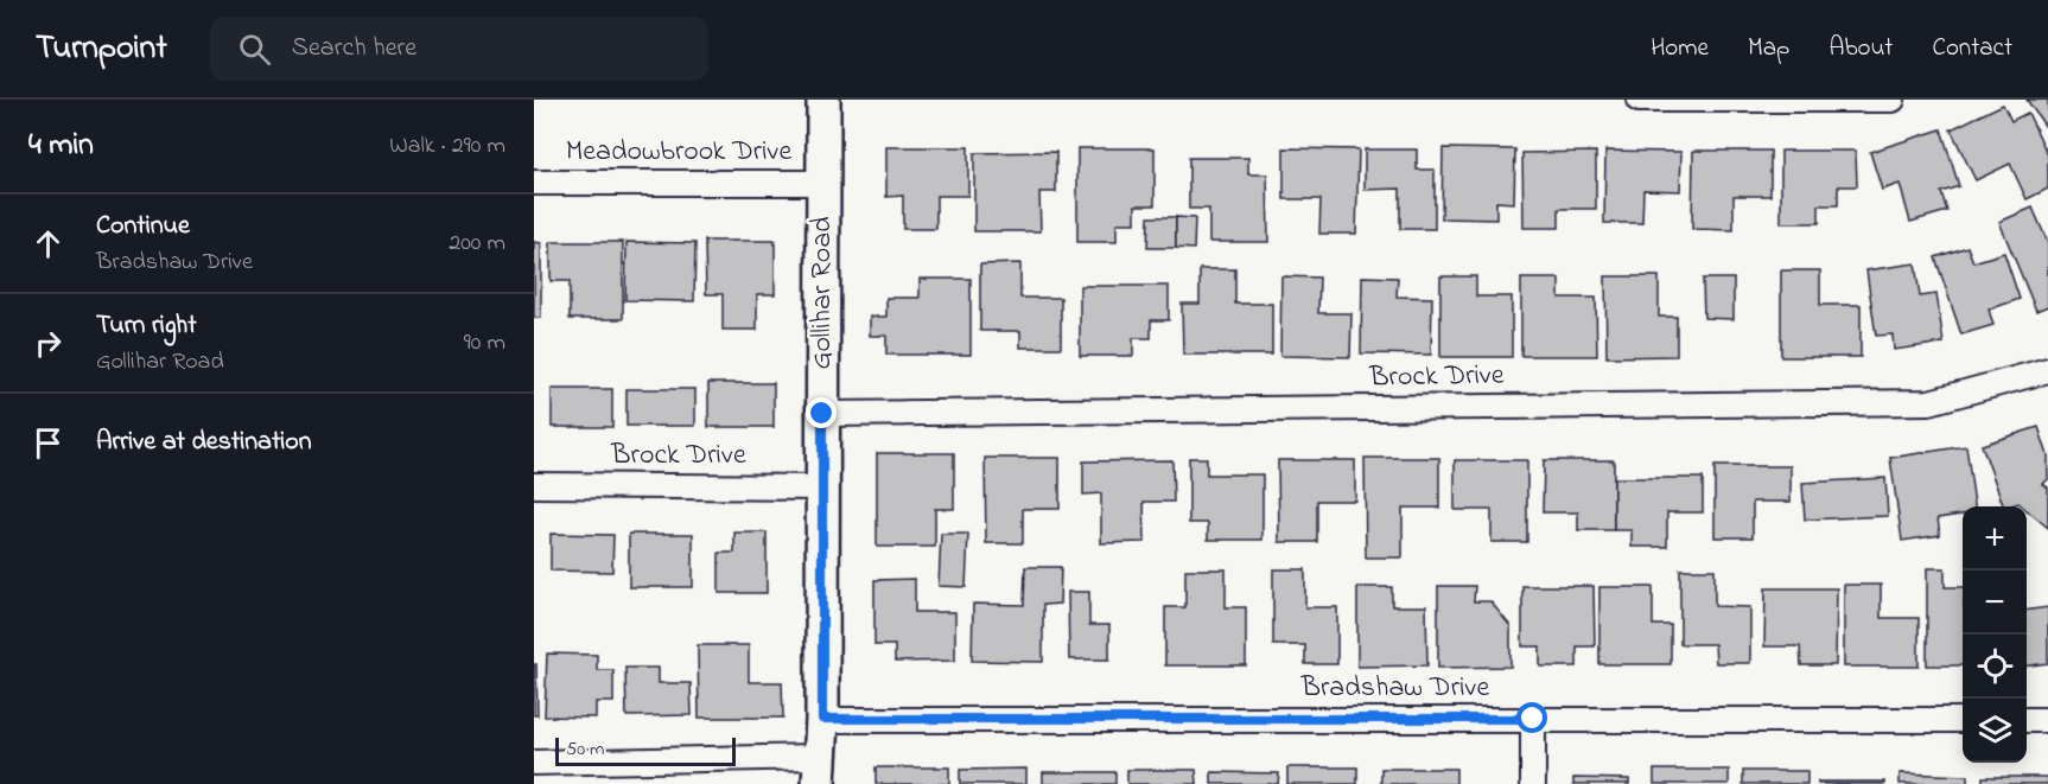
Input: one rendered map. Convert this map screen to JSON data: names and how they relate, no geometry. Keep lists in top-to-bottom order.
{
  "streets": {
    "street": [
      "Meadowbrook Drive",
      "Gollihar Road",
      "Brock Drive",
      "Bradshaw Drive"
    ]
  },
  "crossings": [
    ["Meadowbrook Drive", "Gollihar Road"],
    ["Gollihar Road", "Brock Drive"],
    ["Gollihar Road", "Bradshaw Drive"]
  ],
  "scale_bar": "50 m",
  "page": {
    "header": "Turnpoint",
    "search": "Search here",
    "nav": [
      "Home",
      "Map",
      "About",
      "Contact"
    ],
    "heading": ["4 min", "Walk · 290 m"],
    "list": [
      ["Continue", "Bradshaw Drive", "200 m"],
      ["Turn right", "Gollihar Road", "90 m"],
      "Arrive at destination"
    ],
    "map_buttons": ["+", "−"],
    "scale": "50 m"
  }
}
